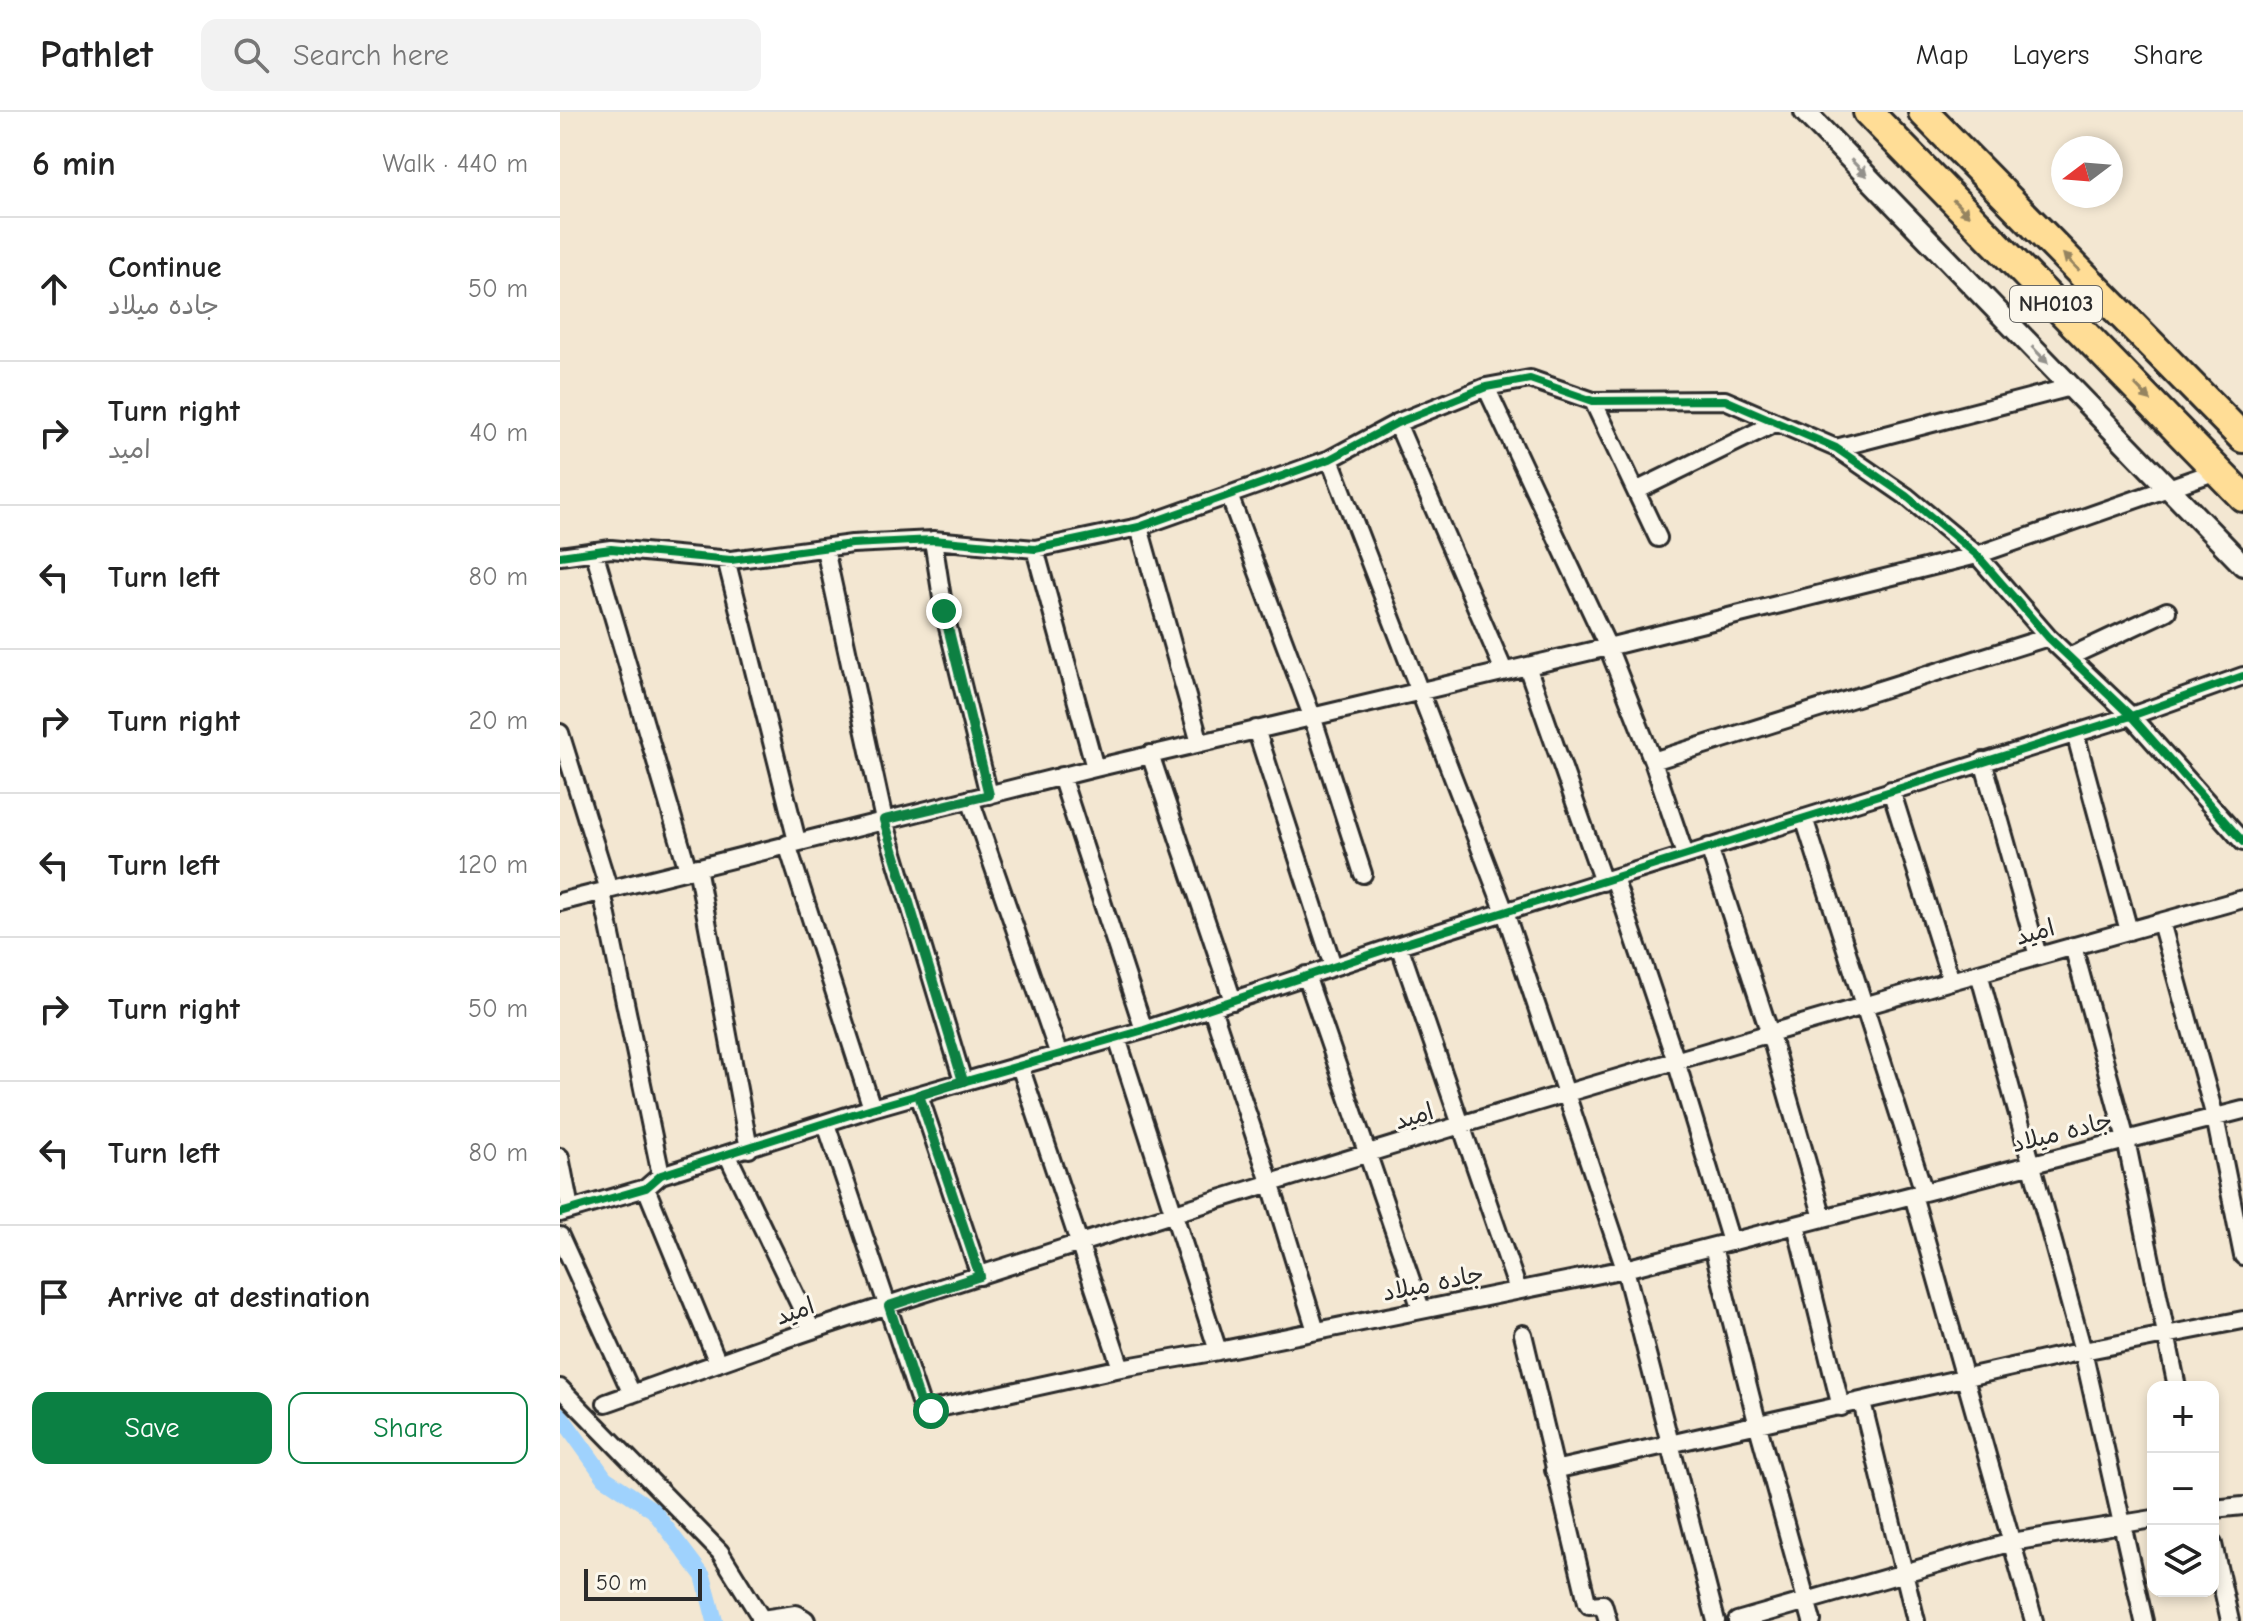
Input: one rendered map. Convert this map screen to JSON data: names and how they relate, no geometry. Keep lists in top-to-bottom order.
{
  "streets": {
    "highway": ["NH0103"],
    "street": ["امید", "جاده میلاد"]
  },
  "crossings": [
    ["امید", "جاده میلاد"]
  ],
  "scale_bar": "50 m",
  "north": "left",
  "page": {
    "header": "Pathlet",
    "search": "Search here",
    "nav": ["Map", "Layers", "Share"],
    "heading": ["6 min", "Walk · 440 m"],
    "list": [
      ["Continue", "جاده میلاد", "50 m"],
      ["Turn right", "امید", "40 m"],
      ["Turn left", "80 m"],
      ["Turn right", "20 m"],
      ["Turn left", "120 m"],
      ["Turn right", "50 m"],
      ["Turn left", "80 m"],
      "Arrive at destination"
    ],
    "buttons": ["Save", "Share"],
    "map_buttons": ["+", "−"],
    "scale": "50 m"
  }
}
